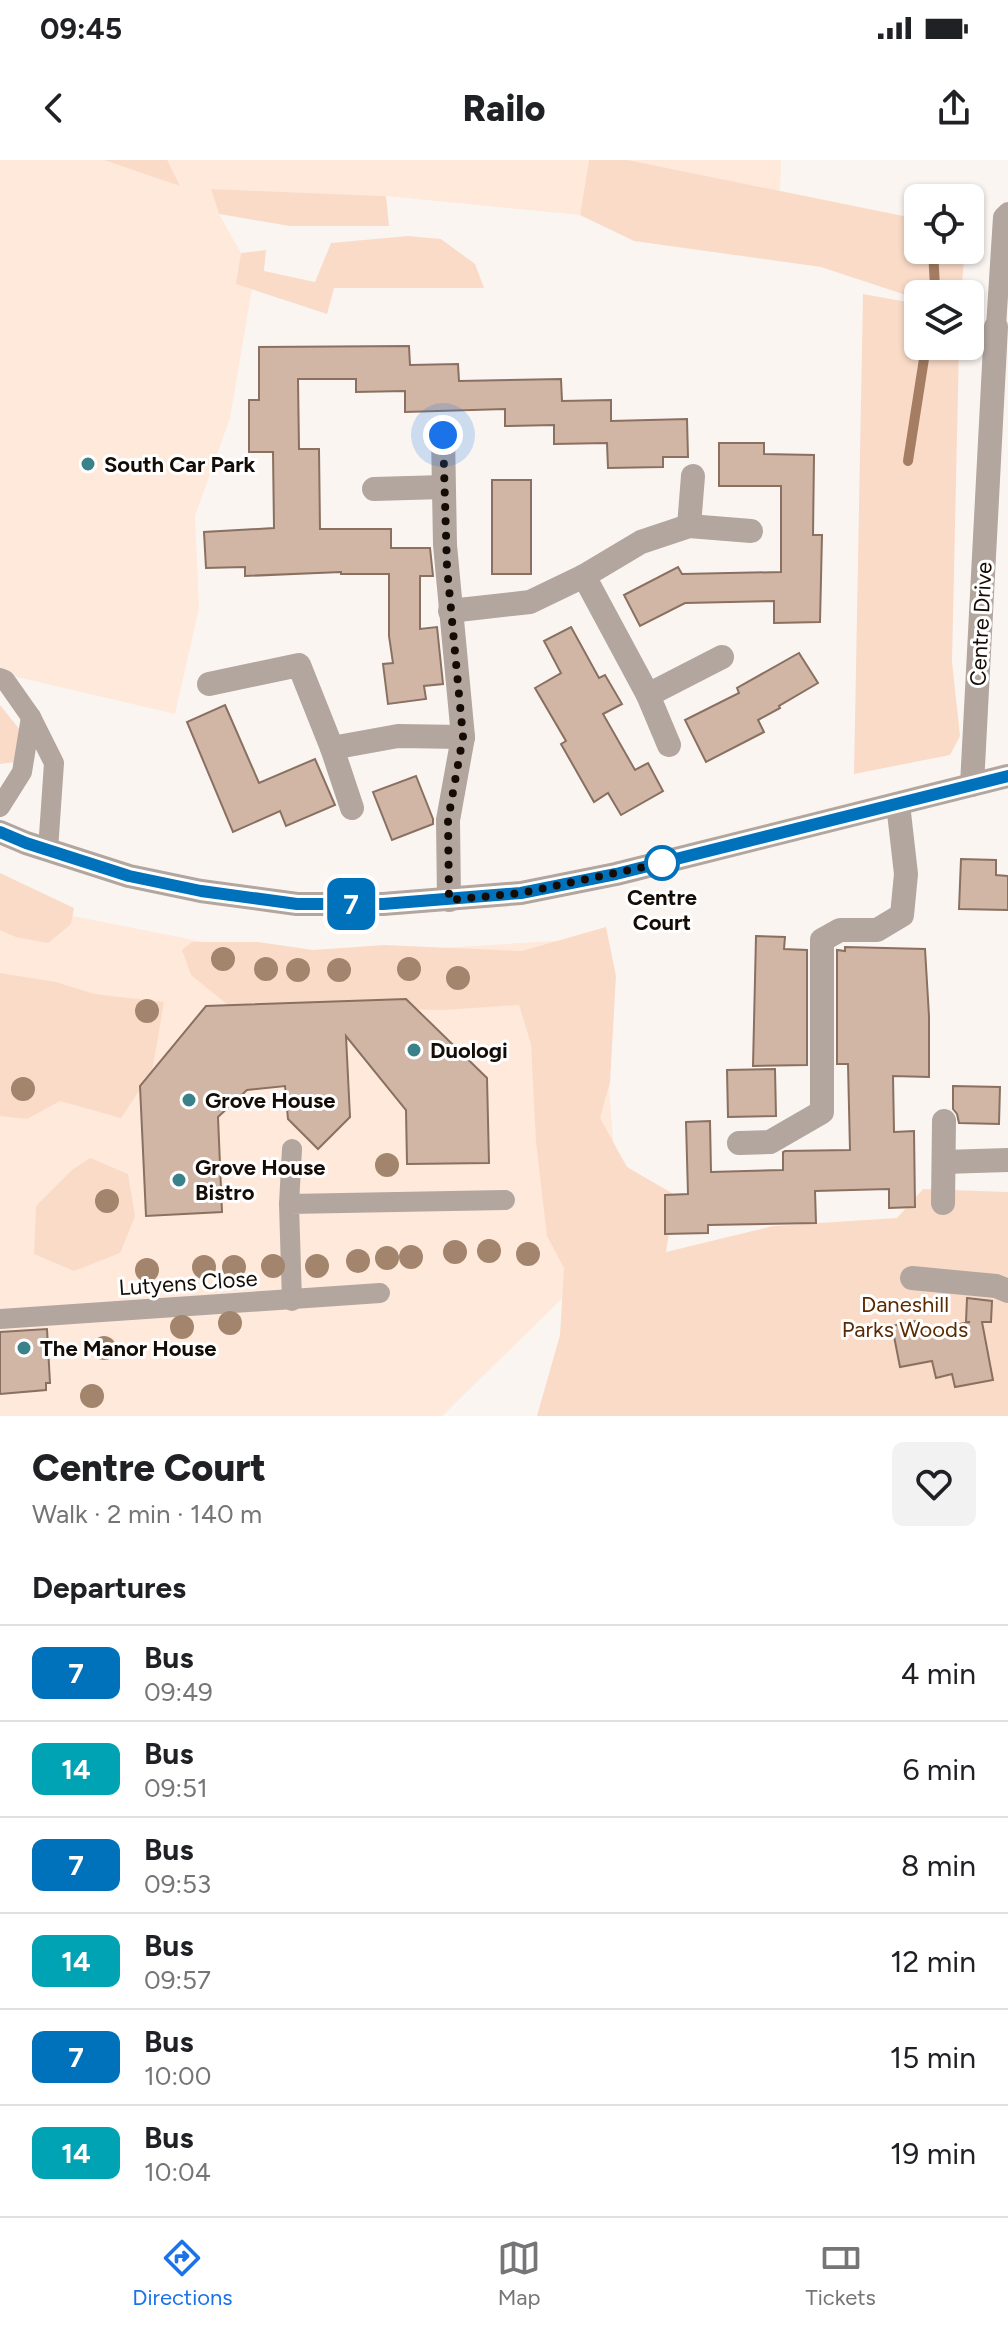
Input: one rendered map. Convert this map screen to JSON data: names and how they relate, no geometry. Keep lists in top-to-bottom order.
{
  "streets": {
    "street": ["Centre Drive"],
    "lane": ["Lutyens Close"]
  },
  "parks": ["Daneshill Parks Woods"],
  "places": [
    "South Car Park",
    "Centre Court",
    "Duologi",
    "Grove House",
    "Grove House Bistro",
    "The Manor House"
  ],
  "lines": ["bus line 7"],
  "page": {
    "status": "09:45",
    "header": "Railo",
    "on_map": "7",
    "heading": [
      ["Centre Court", "Walk · 2 min · 140 m"],
      "Departures"
    ],
    "list": [
      {
        "mark": "7",
        "name": "Bus",
        "note": "09:49",
        "value": "4 min"
      },
      {
        "mark": "14",
        "name": "Bus",
        "note": "09:51",
        "value": "6 min"
      },
      {
        "mark": "7",
        "name": "Bus",
        "note": "09:53",
        "value": "8 min"
      },
      {
        "mark": "14",
        "name": "Bus",
        "note": "09:57",
        "value": "12 min"
      },
      {
        "mark": "7",
        "name": "Bus",
        "note": "10:00",
        "value": "15 min"
      },
      {
        "mark": "14",
        "name": "Bus",
        "note": "10:04",
        "value": "19 min"
      }
    ],
    "tabs": ["Directions", "Map", "Tickets"]
  }
}
